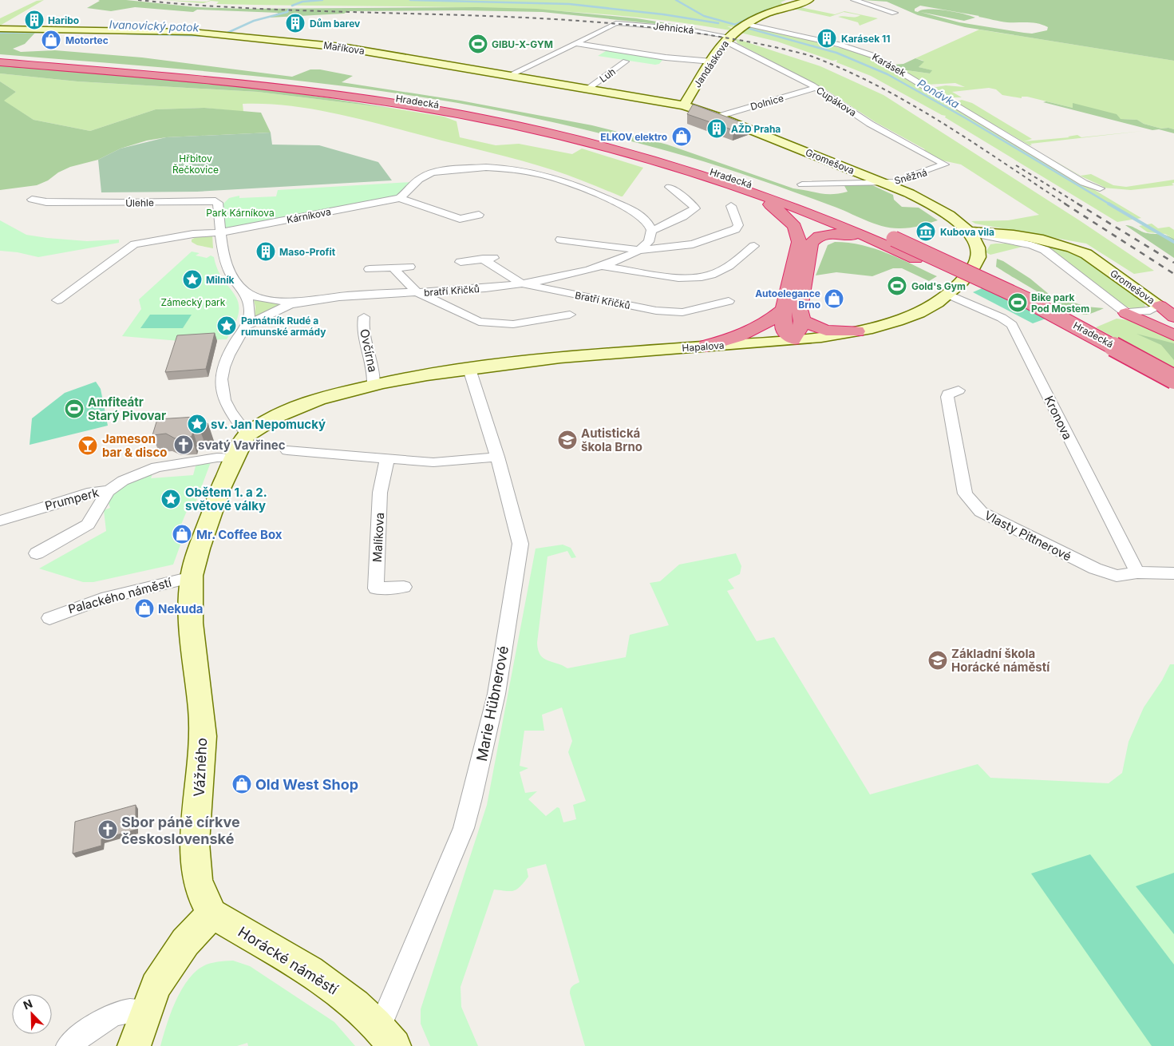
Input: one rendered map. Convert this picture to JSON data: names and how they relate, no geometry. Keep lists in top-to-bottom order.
{
  "streets": {
    "highway": ["Hradecká"],
    "street": [
      "Jehnická",
      "Maříkova",
      "Jandáskova",
      "Karásek",
      "Luh",
      "Cupákova",
      "Dolnice",
      "Gromešova",
      "Sněžná",
      "Úlehle",
      "Kárníkova",
      "bratří Křičků",
      "Bratří Křičků",
      "Hapalova",
      "Ovčírna",
      "Kronova",
      "Prumperk",
      "Vlasty Pittnerové",
      "Malíkova",
      "Palackého náměstí",
      "Marie Hübnerové",
      "Vážného",
      "Horácké náměstí"
    ]
  },
  "crossings": [
    ["Jehnická", "Jandáskova"],
    ["Jehnická", "Cupákova"],
    ["Maříkova", "Jandáskova"],
    ["Maříkova", "Luh"],
    ["Maříkova", "Gromešova"],
    ["Jandáskova", "Karásek"],
    ["Jandáskova", "Cupákova"],
    ["Jandáskova", "Gromešova"],
    ["Cupákova", "Dolnice"],
    ["Cupákova", "Sněžná"],
    ["Dolnice", "Gromešova"],
    ["Gromešova", "Sněžná"],
    ["Gromešova", "Hapalova"],
    ["Úlehle", "Kárníkova"],
    ["bratří Křičků", "Bratří Křičků"],
    ["Hapalova", "Ovčírna"],
    ["Hapalova", "Kronova"],
    ["Hapalova", "Marie Hübnerové"],
    ["Kronova", "Vlasty Pittnerové"],
    ["Palackého náměstí", "Vážného"],
    ["Marie Hübnerové", "Horácké náměstí"],
    ["Vážného", "Horácké náměstí"]
  ],
  "water": ["Ivanovický potok", "Ponávka"],
  "parks": ["Hřbitov Řečkovice", "Park Kárníkova", "Zámecký park"],
  "places": {
    "building": [
      "Haribo",
      "Dům barev",
      "Karásek 11",
      "AŽD Praha",
      "Maso-Profit"
    ],
    "shop": [
      "Motortec",
      "ELKOV elektro",
      "Autoelegance Brno",
      "Mr. Coffee Box",
      "Nekuda",
      "Old West Shop"
    ],
    "sports": [
      "GIBU-X-GYM",
      "Gold's Gym",
      "Bike park Pod Mostem",
      "Amfiteátr Starý Pivovar"
    ],
    "museum": ["Kubova vila"],
    "place": [
      "Milník",
      "Památník Rudé a rumunské armády",
      "sv. Jan Nepomucký",
      "Obětem 1. a 2. světové války"
    ],
    "school or university": ["Autistická škola Brno", "Základní škola Horácké náměstí"],
    "church": ["svatý Vavřinec", "Sbor páně církve československé"],
    "bar": ["Jameson bar & disco"]
  },
  "north": "top left"
}
